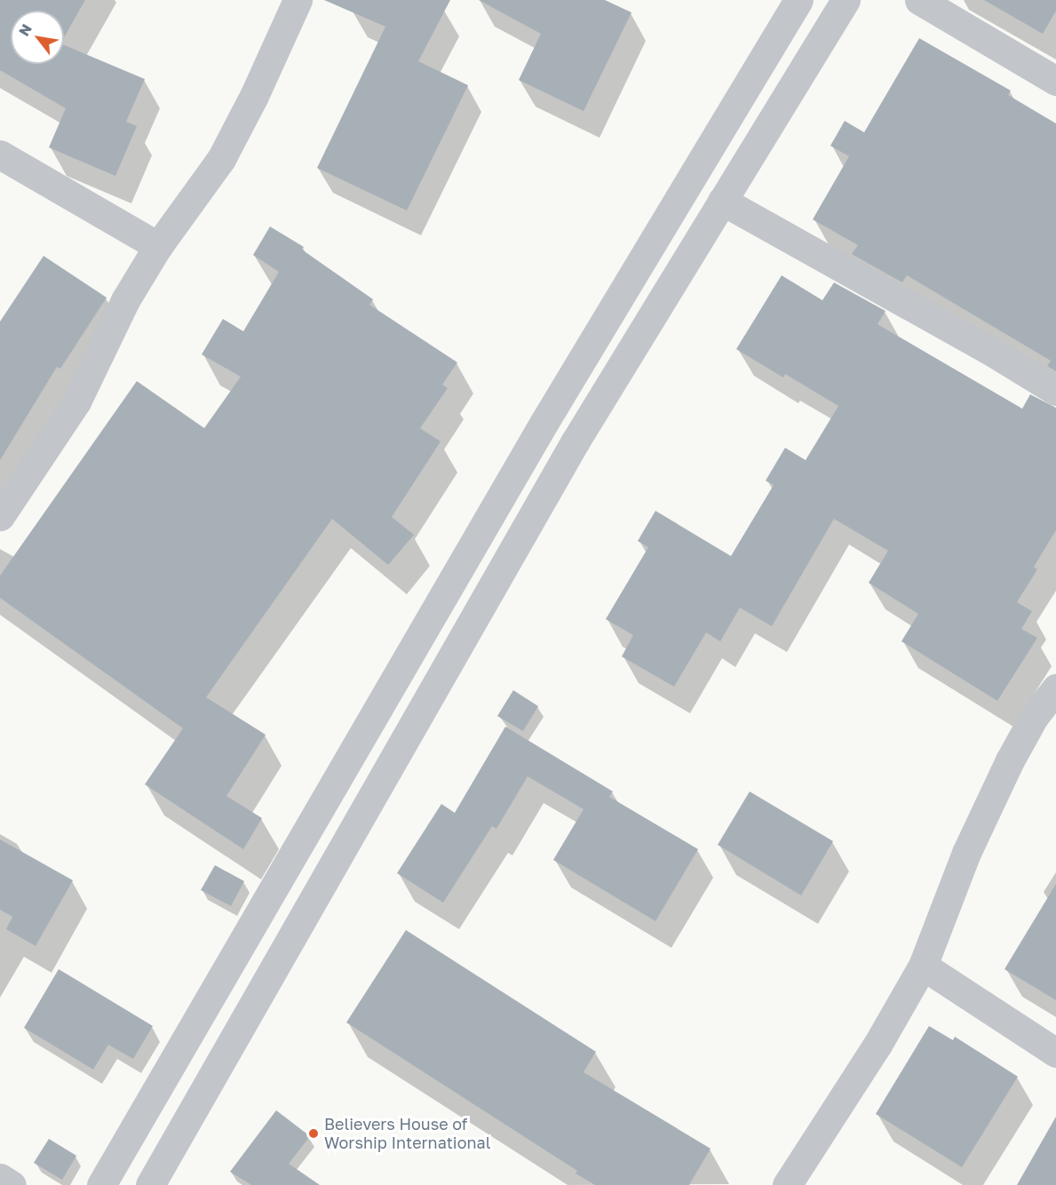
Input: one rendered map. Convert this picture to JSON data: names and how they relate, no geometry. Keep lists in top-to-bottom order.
{
  "places": ["Believers House of Worship International"],
  "north": "top left"
}
